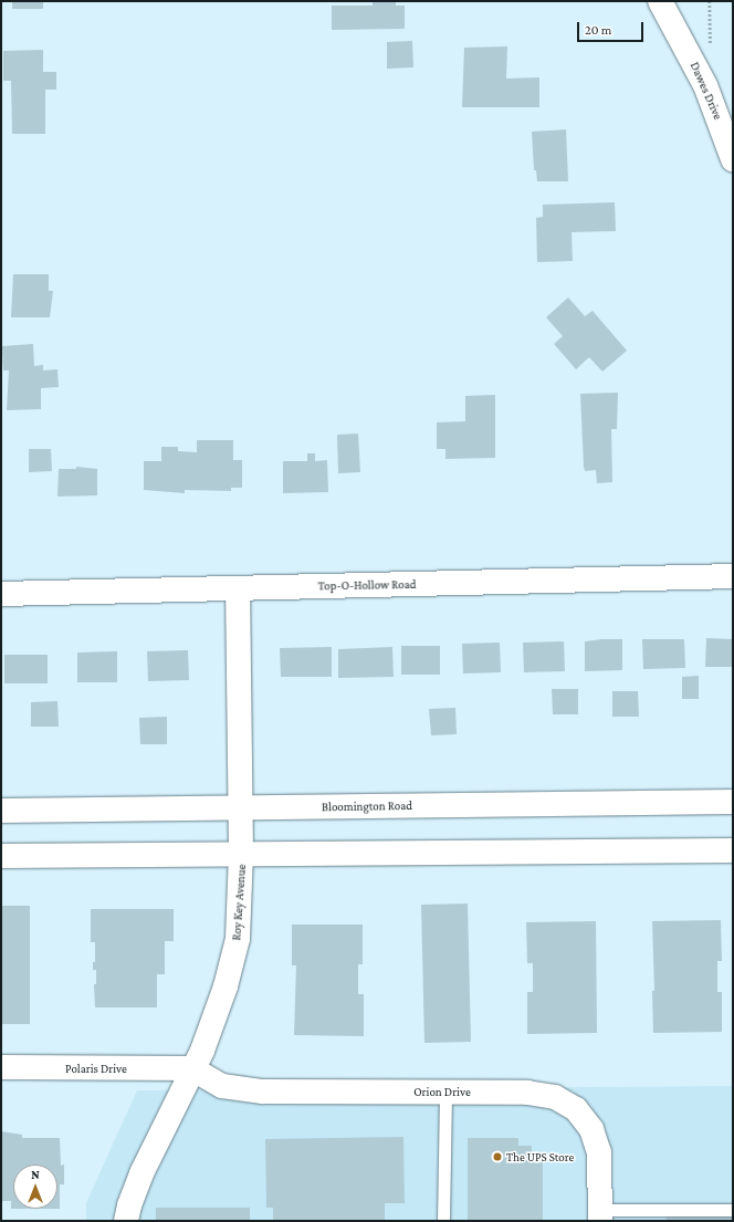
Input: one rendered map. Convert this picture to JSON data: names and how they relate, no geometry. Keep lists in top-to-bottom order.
{
  "streets": {
    "street": [
      "Dawes Drive",
      "Top-O-Hollow Road",
      "Bloomington Road",
      "Roy Key Avenue",
      "Polaris Drive",
      "Orion Drive"
    ]
  },
  "crossings": [
    ["Top-O-Hollow Road", "Roy Key Avenue"],
    ["Bloomington Road", "Roy Key Avenue"],
    ["Roy Key Avenue", "Polaris Drive"],
    ["Roy Key Avenue", "Orion Drive"],
    ["Polaris Drive", "Orion Drive"]
  ],
  "places": ["The UPS Store"],
  "scale_bar": "20 m",
  "north": "top"
}
